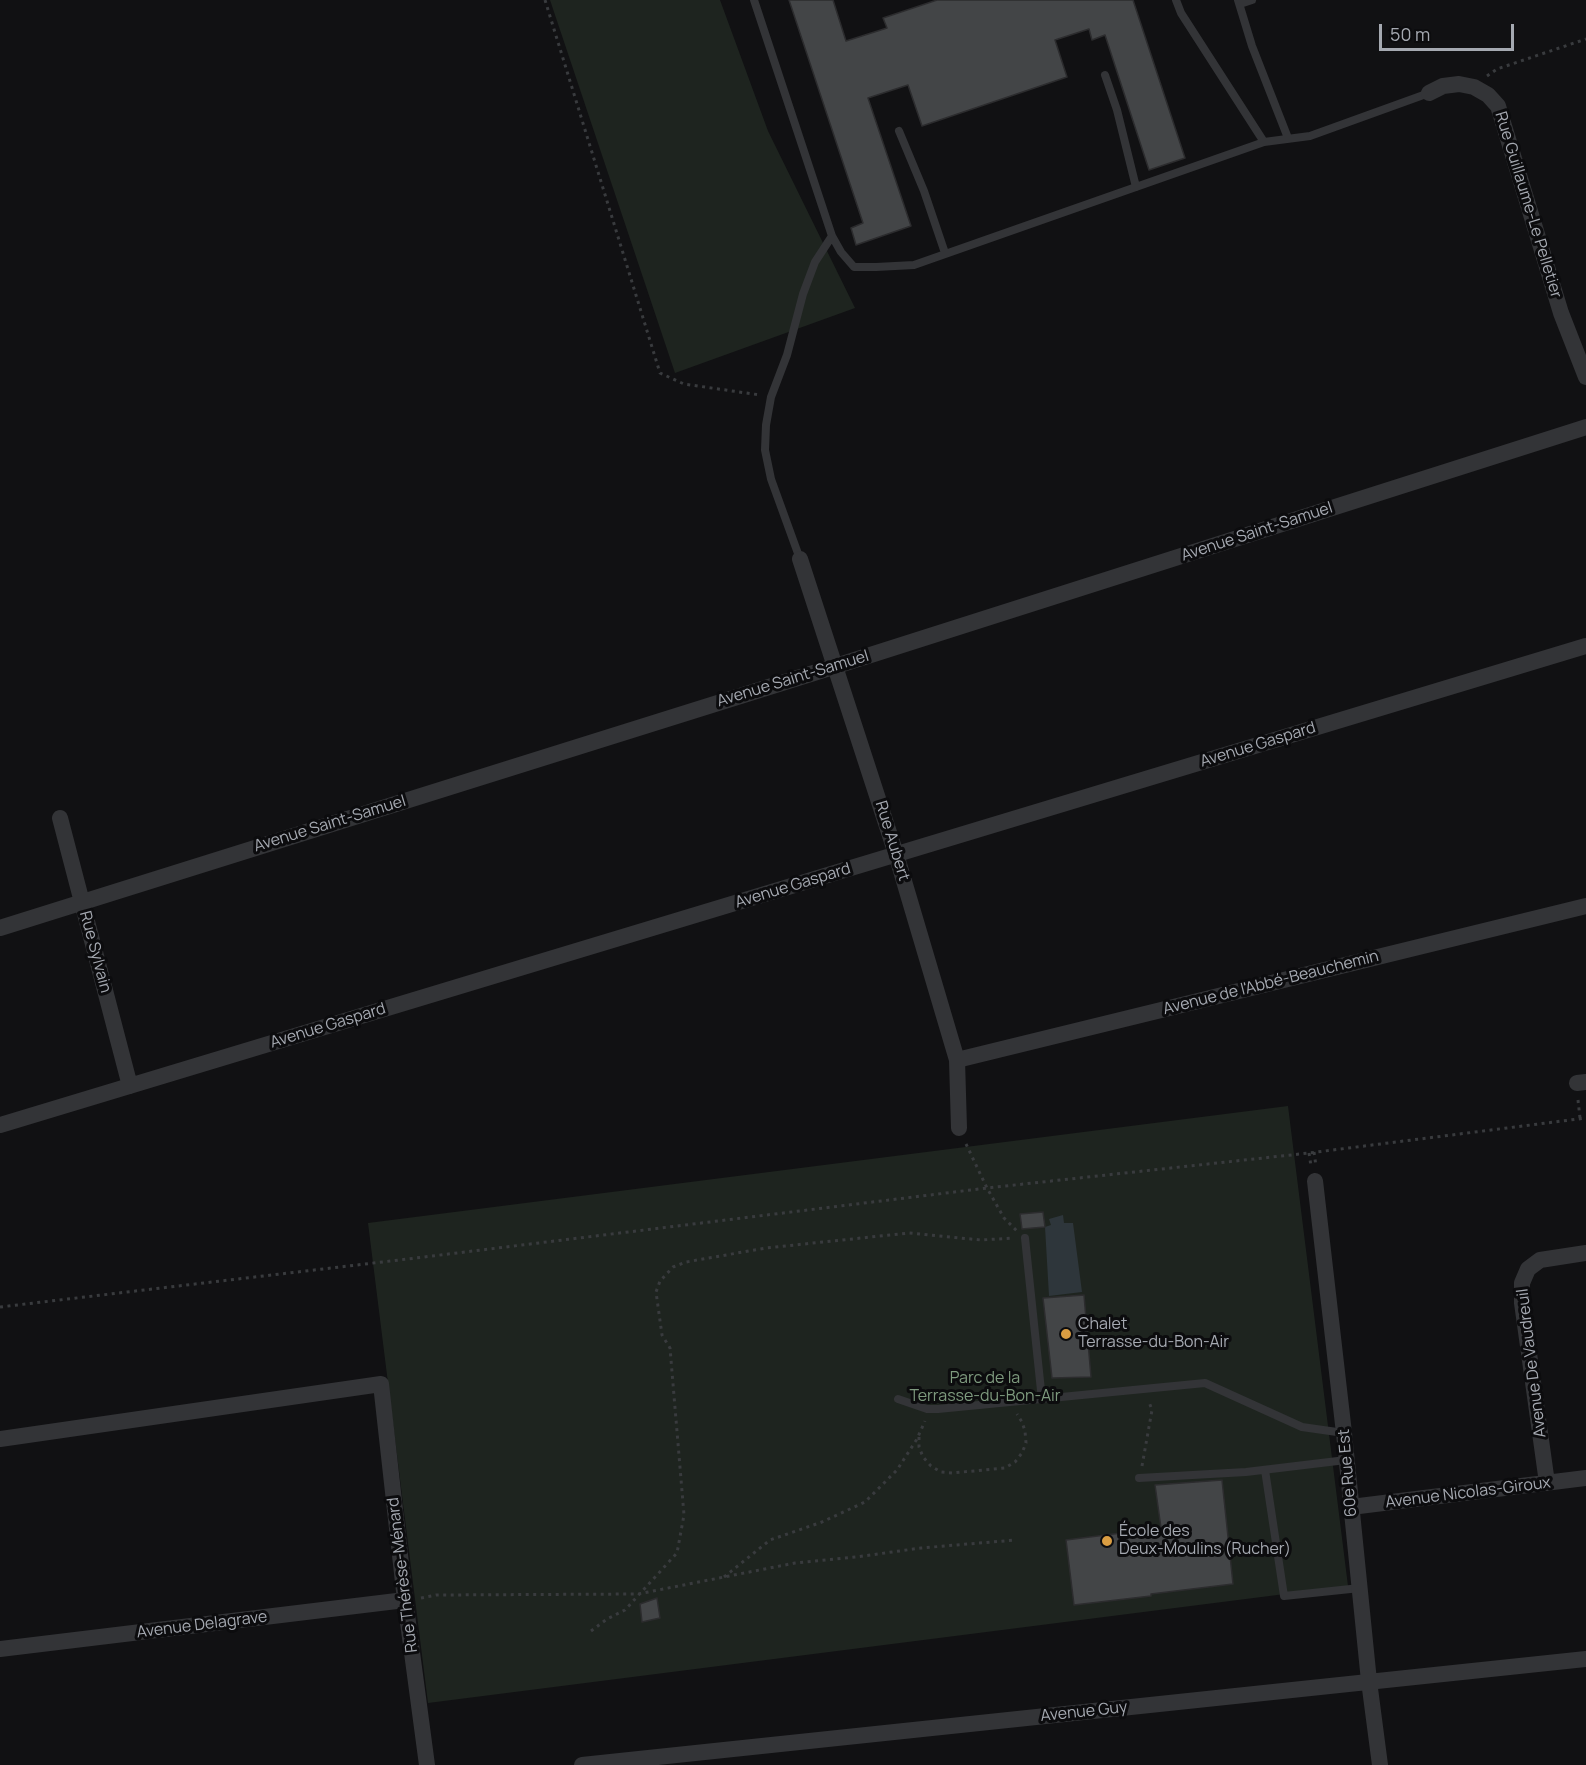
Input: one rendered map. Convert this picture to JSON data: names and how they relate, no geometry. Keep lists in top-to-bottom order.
{
  "streets": {
    "street": [
      "Rue Guillaume-Le Pelletier",
      "Avenue Saint-Samuel",
      "Avenue Gaspard",
      "Rue Aubert",
      "Rue Sylvain",
      "Avenue de l'Abbé-Beauchemin",
      "Avenue De Vaudreuil",
      "60e Rue Est",
      "Avenue Nicolas-Giroux",
      "Rue Thérèse-Ménard",
      "Avenue Delagrave",
      "Avenue Guy"
    ]
  },
  "crossings": [
    ["Avenue Saint-Samuel", "Rue Aubert"],
    ["Avenue Saint-Samuel", "Rue Sylvain"],
    ["Avenue Gaspard", "Rue Aubert"],
    ["Avenue Gaspard", "Rue Sylvain"],
    ["Rue Aubert", "Avenue de l'Abbé-Beauchemin"],
    ["Avenue De Vaudreuil", "Avenue Nicolas-Giroux"],
    ["60e Rue Est", "Avenue Nicolas-Giroux"],
    ["60e Rue Est", "Avenue Guy"],
    ["Rue Thérèse-Ménard", "Avenue Delagrave"]
  ],
  "parks": ["Parc de la Terrasse-du-Bon-Air"],
  "places": ["Chalet Terrasse-du-Bon-Air", "École des Deux-Moulins (Rucher)"],
  "scale_bar": "50 m"
}
